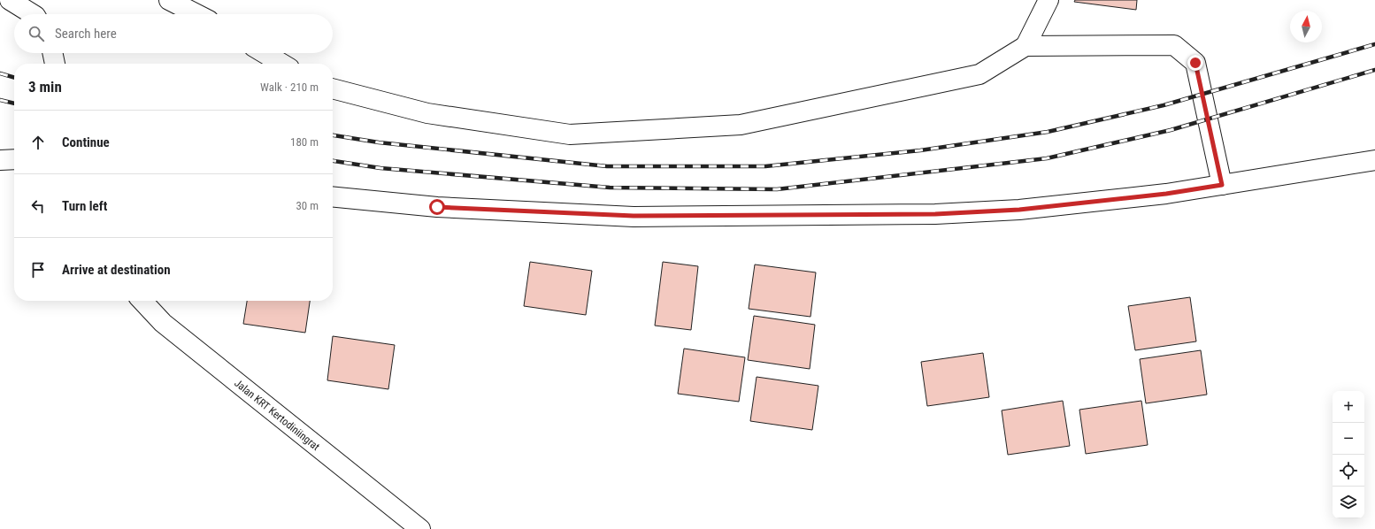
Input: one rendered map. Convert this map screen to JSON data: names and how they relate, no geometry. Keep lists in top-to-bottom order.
{
  "streets": {
    "street": ["Jalan KRT Kertodiniingrat"]
  },
  "north": "top",
  "page": {
    "search": "Search here",
    "heading": ["3 min", "Walk · 210 m"],
    "list": [
      ["Continue", "180 m"],
      ["Turn left", "30 m"],
      "Arrive at destination"
    ],
    "map_buttons": ["+", "−"]
  }
}
